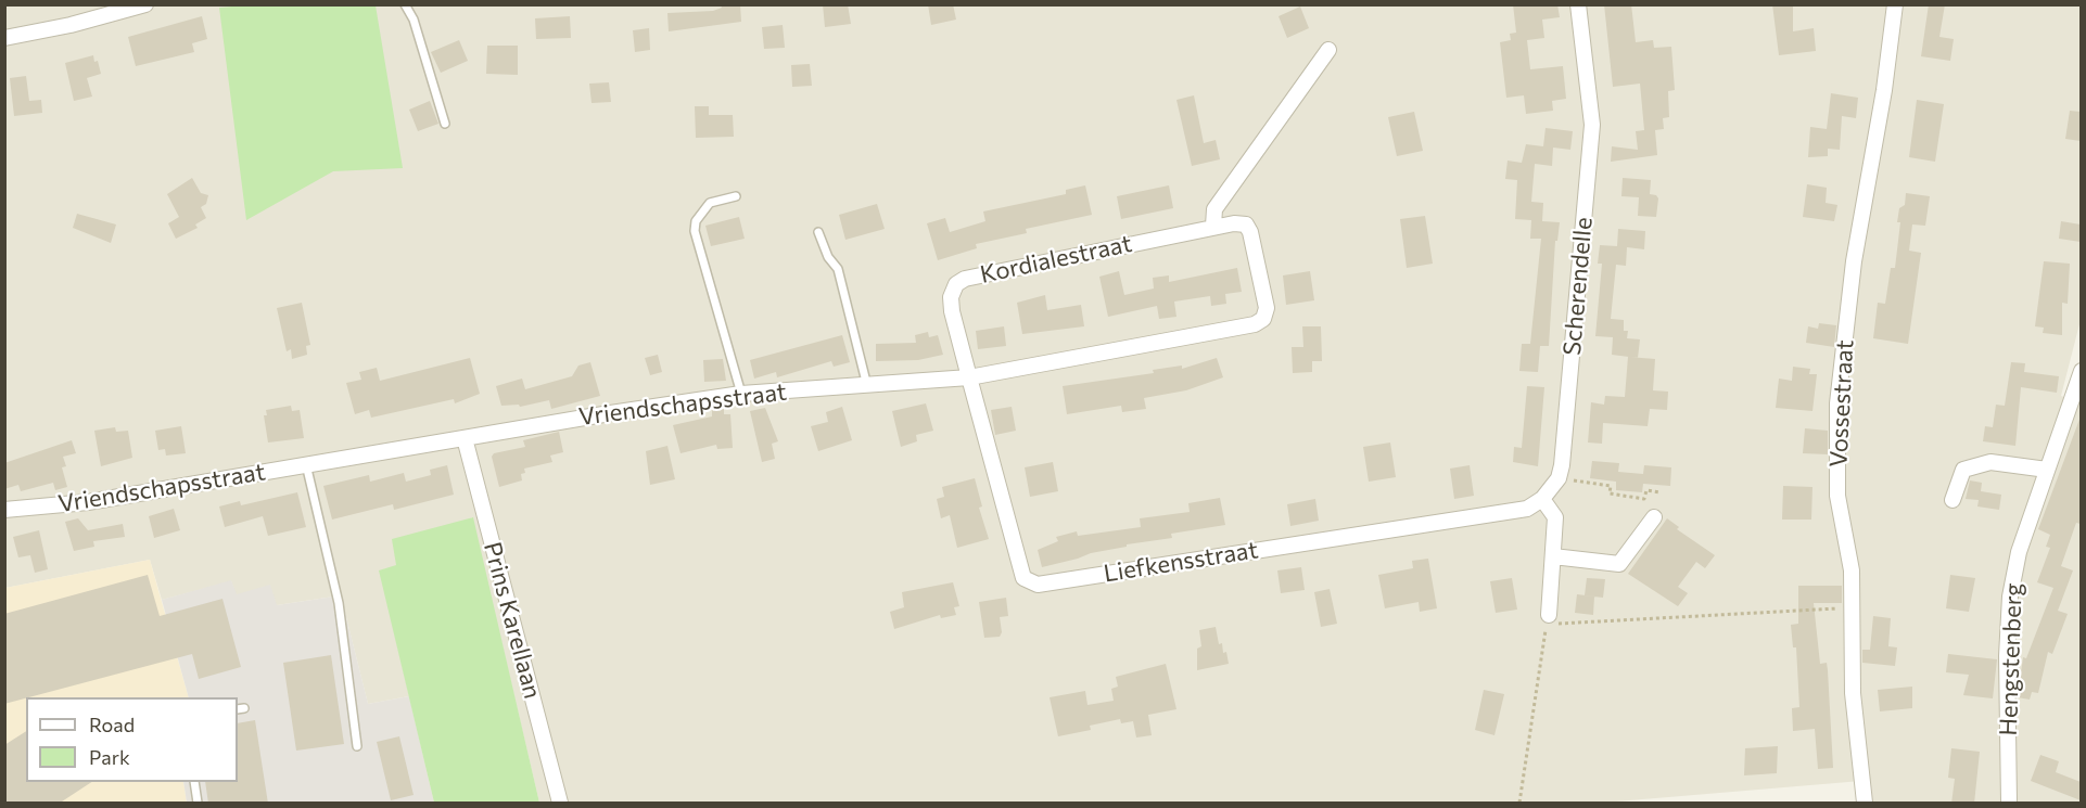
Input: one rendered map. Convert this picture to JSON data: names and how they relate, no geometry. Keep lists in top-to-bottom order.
{
  "streets": {
    "street": [
      "Kordialestraat",
      "Scherendelle",
      "Vossestraat",
      "Vriendschapsstraat",
      "Liefkensstraat",
      "Prins Karellaan",
      "Hengstenberg"
    ]
  },
  "crossings": [
    ["Kordialestraat", "Vriendschapsstraat"],
    ["Kordialestraat", "Liefkensstraat"],
    ["Vriendschapsstraat", "Liefkensstraat"],
    ["Vriendschapsstraat", "Prins Karellaan"]
  ],
  "legend": ["Road", "Park"]
}
